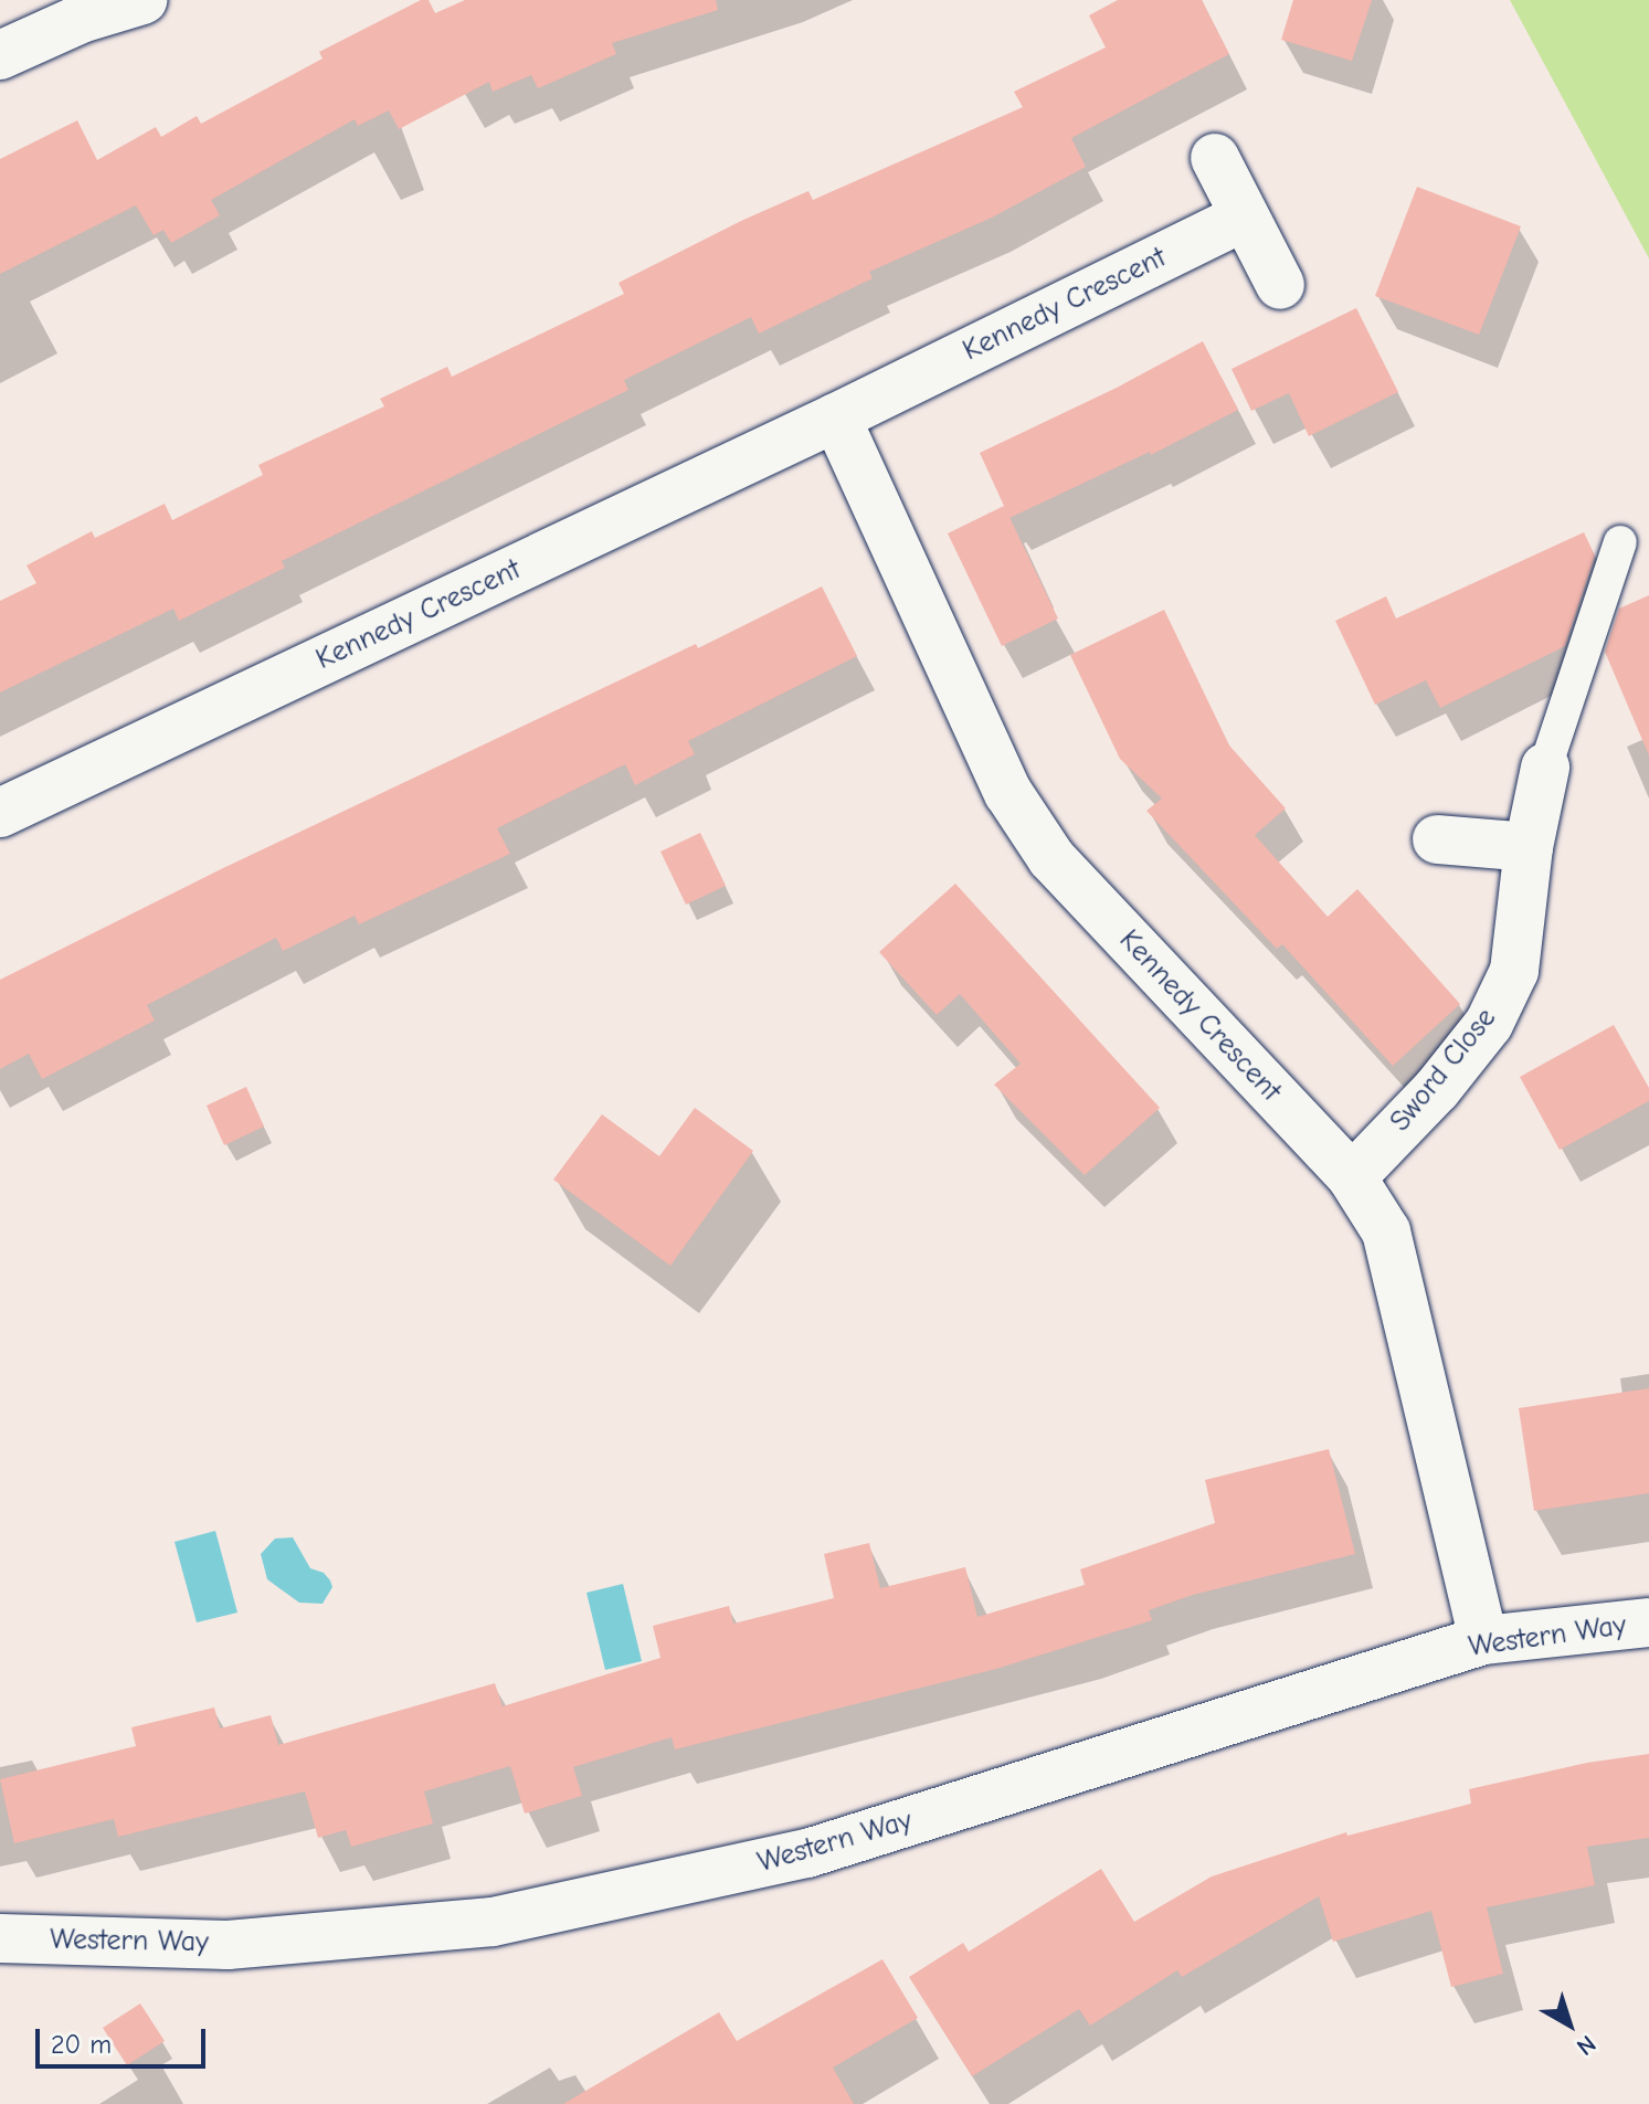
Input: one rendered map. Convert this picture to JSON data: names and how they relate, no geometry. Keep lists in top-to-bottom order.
{
  "streets": {
    "street": ["Kennedy Crescent", "Sword Close", "Western Way"]
  },
  "crossings": [
    ["Kennedy Crescent", "Sword Close"],
    ["Kennedy Crescent", "Western Way"]
  ],
  "scale_bar": "20 m",
  "north": "bottom right"
}
